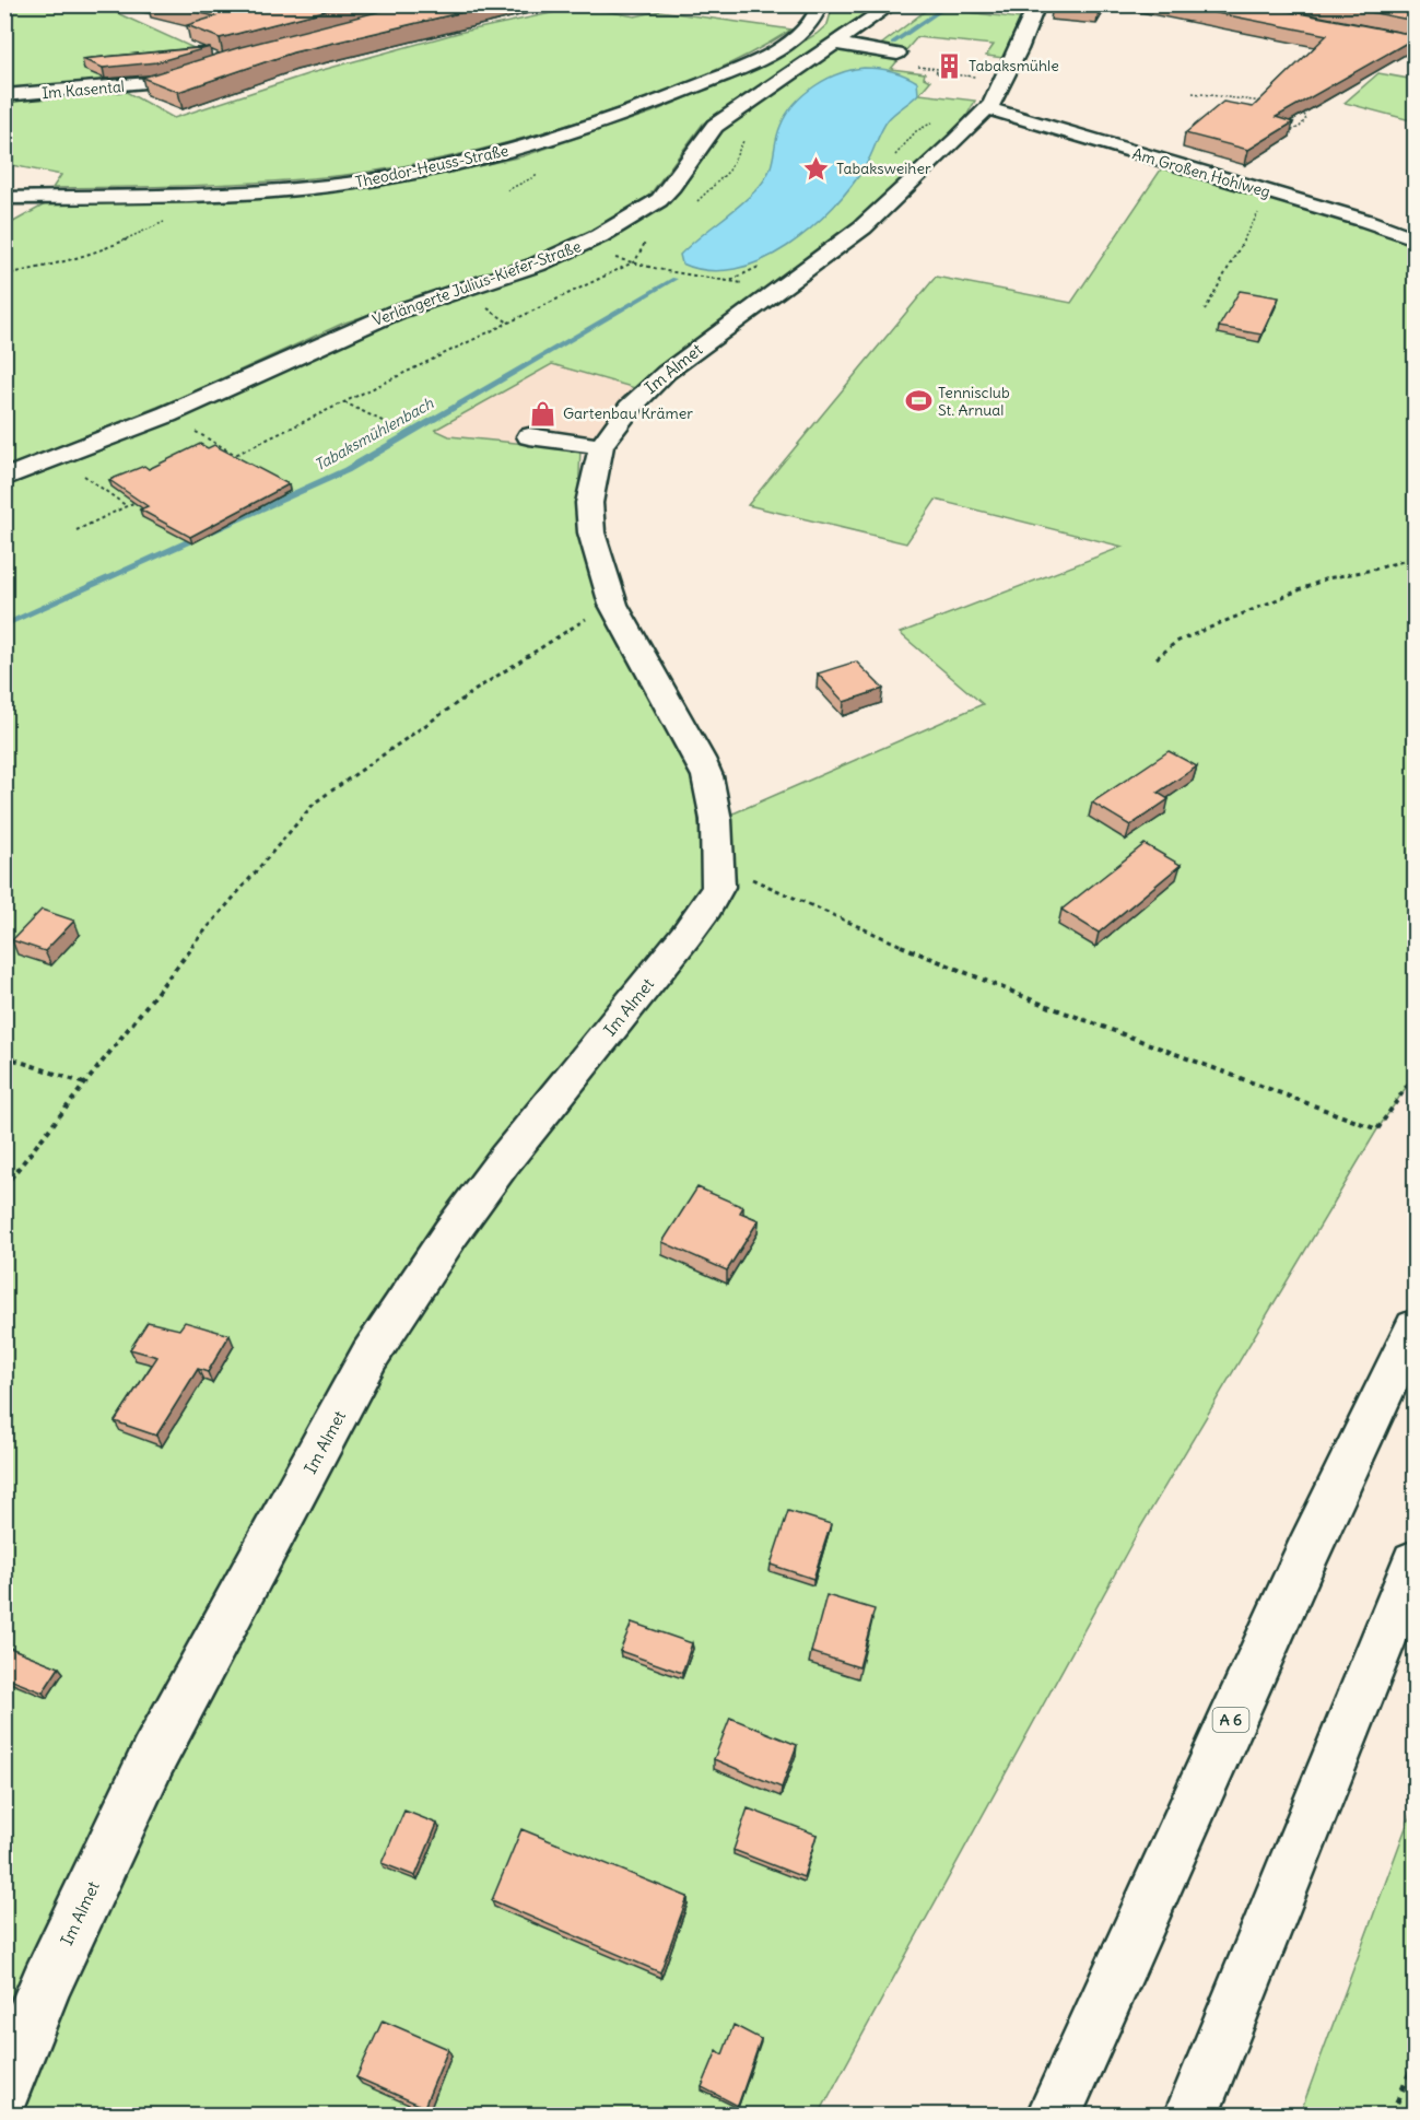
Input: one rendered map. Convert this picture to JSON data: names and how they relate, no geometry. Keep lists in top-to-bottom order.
{
  "streets": {
    "main road": [
      "Im Kasental",
      "Theodor-Heuss-Straße",
      "Am Großen Hohlweg",
      "Verlängerte Julius-Kiefer-Straße",
      "Im Almet",
      "A 6"
    ]
  },
  "crossings": [
    ["Am Großen Hohlweg", "Im Almet"]
  ],
  "water": ["Tabaksmühlenbach"],
  "places": {
    "building": ["Tabaksmühle"],
    "place": ["Tabaksweiher"],
    "sports": ["Tennisclub St. Arnual"],
    "shop": ["Gartenbau Krämer"]
  }
}
